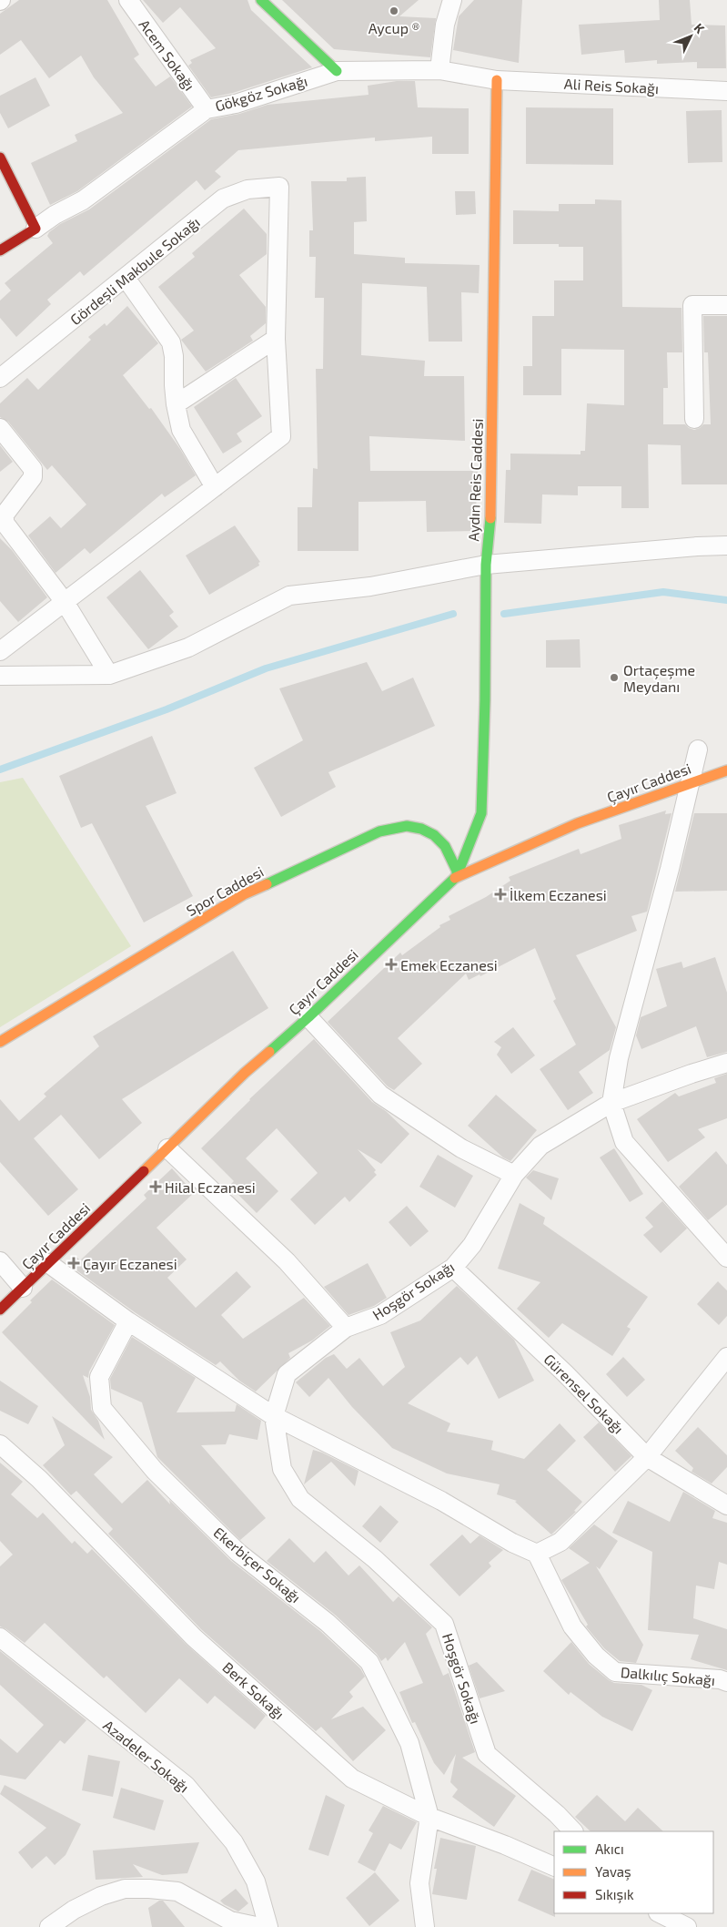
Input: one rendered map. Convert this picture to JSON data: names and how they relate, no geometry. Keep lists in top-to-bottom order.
{
  "streets": {
    "street": [
      "Acem Sokağı",
      "Ali Reis Sokağı",
      "Gökgöz Sokağı",
      "Gördeşli Makbule Sokağı",
      "Aydın Reis Caddesi",
      "Çayır Caddesi",
      "Spor Caddesi",
      "Hoşgör Sokağı",
      "Gürensel Sokağı",
      "Ekerbiçer Sokağı",
      "Dalkılıç Sokağı",
      "Berk Sokağı",
      "Azadeler Sokağı"
    ]
  },
  "crossings": [
    ["Acem Sokağı", "Gökgöz Sokağı"],
    ["Ali Reis Sokağı", "Gökgöz Sokağı"],
    ["Ali Reis Sokağı", "Aydın Reis Caddesi"],
    ["Gökgöz Sokağı", "Aydın Reis Caddesi"],
    ["Aydın Reis Caddesi", "Çayır Caddesi"],
    ["Aydın Reis Caddesi", "Spor Caddesi"],
    ["Çayır Caddesi", "Spor Caddesi"],
    ["Hoşgör Sokağı", "Gürensel Sokağı"],
    ["Ekerbiçer Sokağı", "Berk Sokağı"]
  ],
  "places": {
    "other": ["Aycup ®", "Ortaçeşme Meydanı"],
    "health": [
      "İlkem Eczanesi",
      "Emek Eczanesi",
      "Hilal Eczanesi",
      "Çayır Eczanesi"
    ]
  },
  "legend": ["Akıcı", "Yavaş", "Sıkışık"],
  "north": "top right"
}
